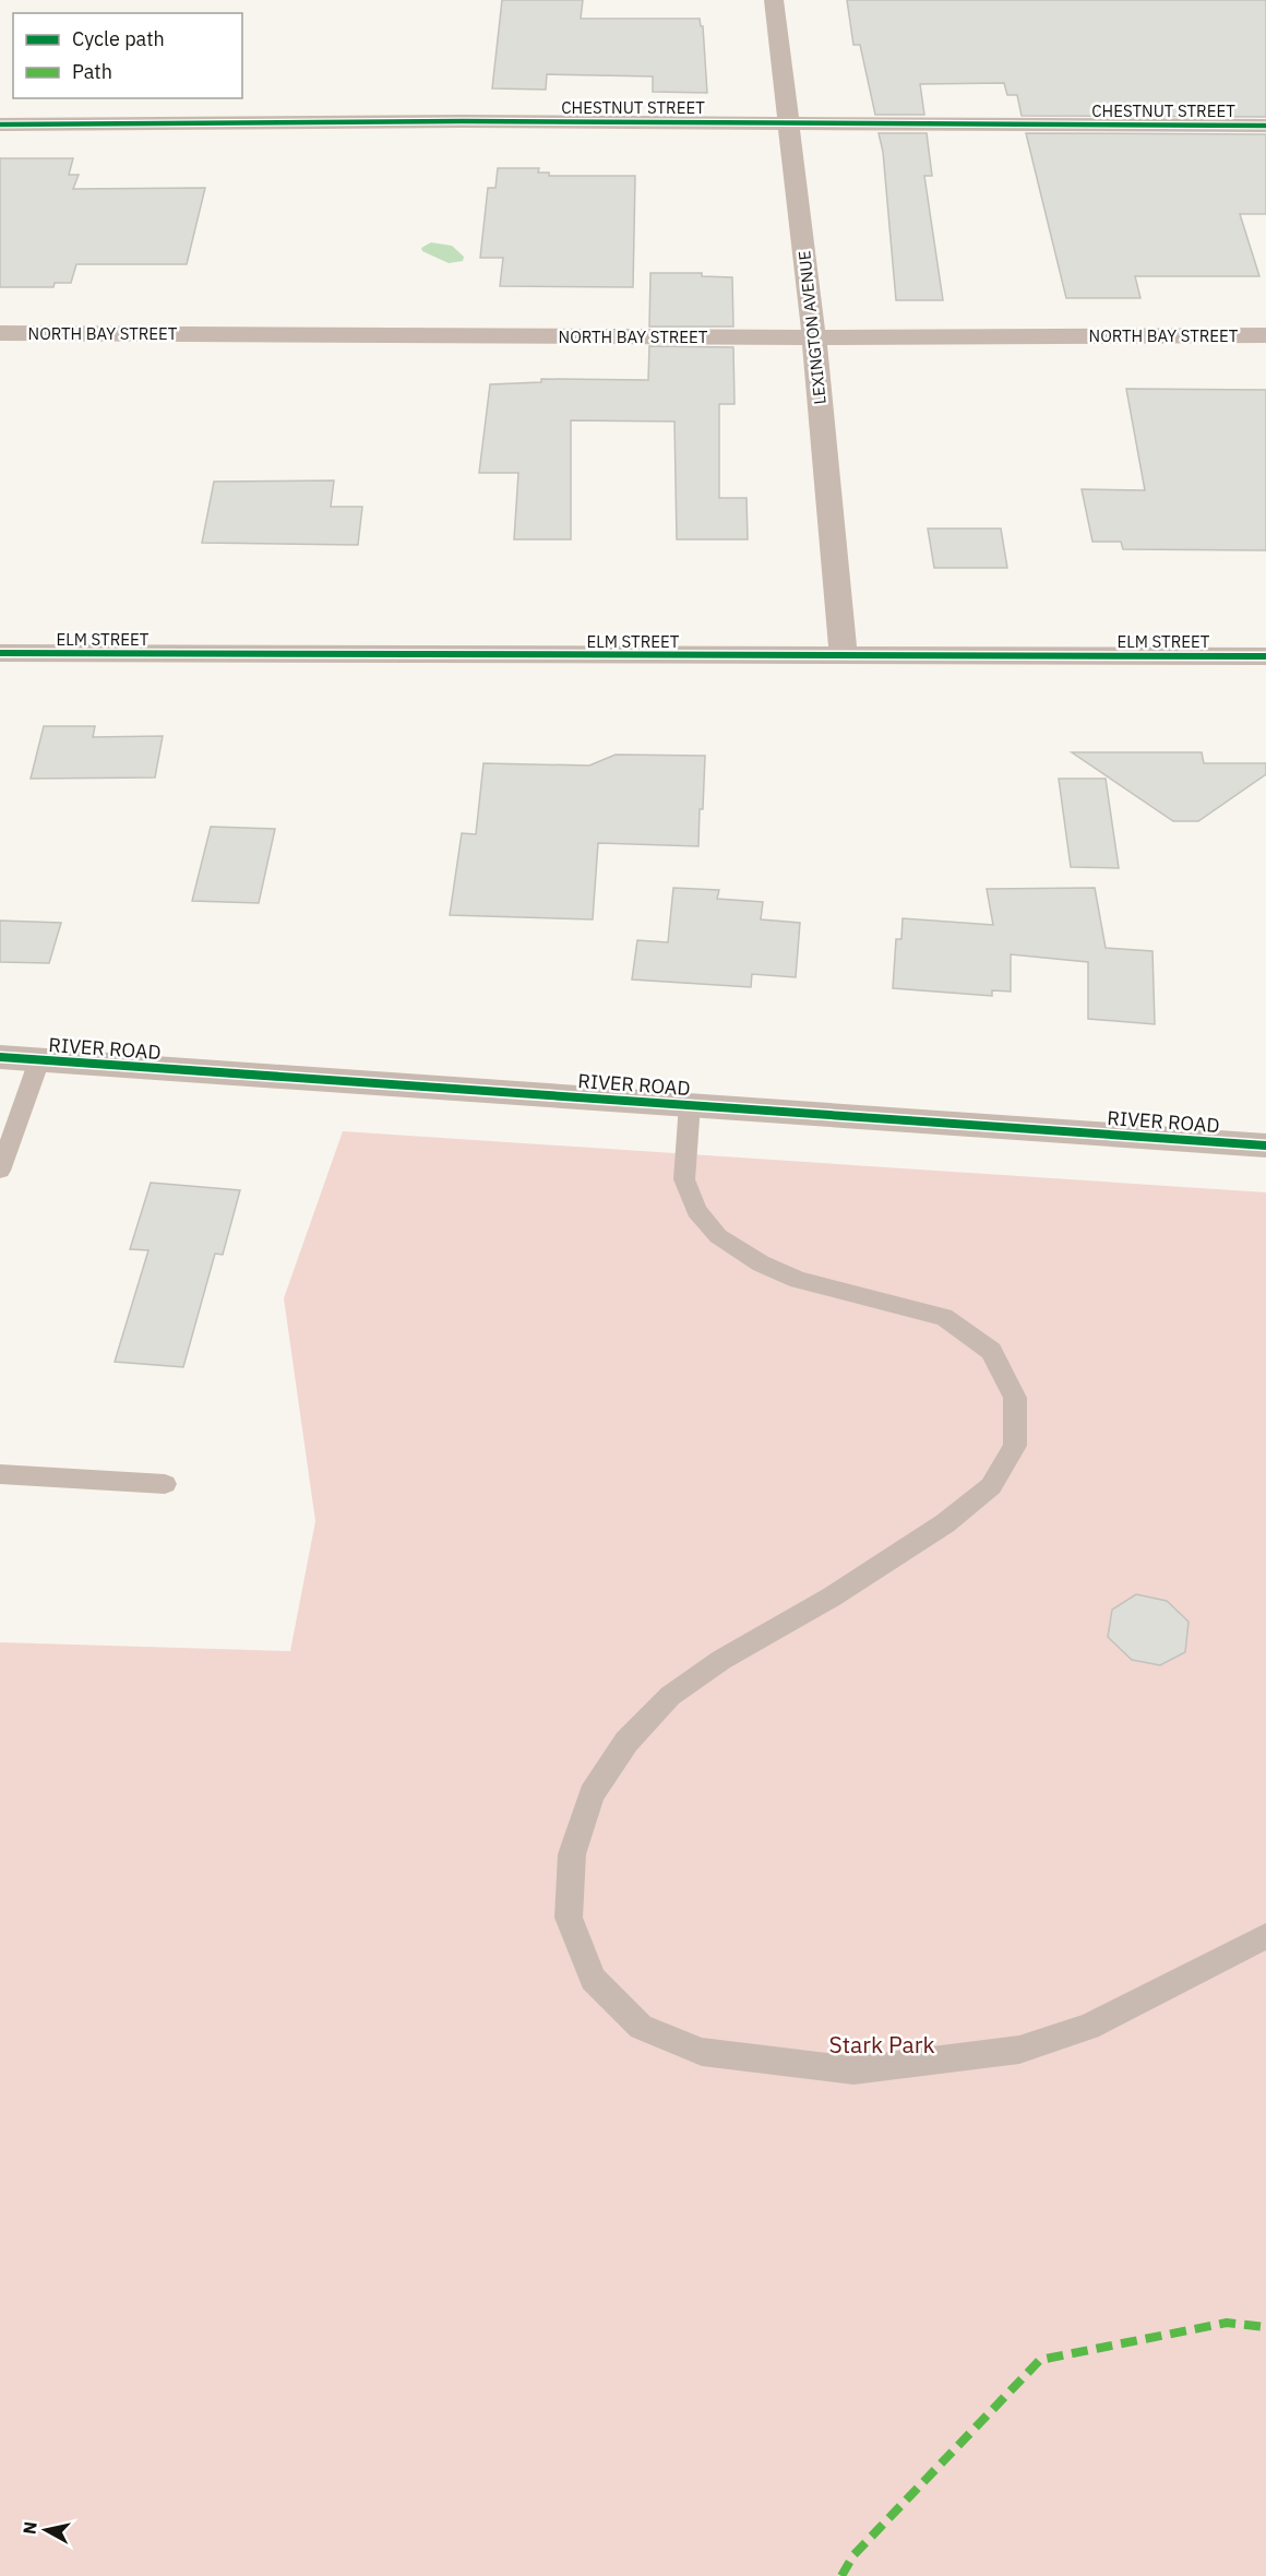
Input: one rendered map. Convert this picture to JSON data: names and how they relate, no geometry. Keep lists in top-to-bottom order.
{
  "streets": {
    "street": [
      "CHESTNUT STREET",
      "LEXINGTON AVENUE",
      "NORTH BAY STREET",
      "ELM STREET",
      "RIVER ROAD"
    ]
  },
  "crossings": [
    ["CHESTNUT STREET", "LEXINGTON AVENUE"],
    ["LEXINGTON AVENUE", "NORTH BAY STREET"],
    ["LEXINGTON AVENUE", "ELM STREET"]
  ],
  "parks": ["Stark Park"],
  "legend": ["Cycle path", "Path"],
  "north": "left"
}
